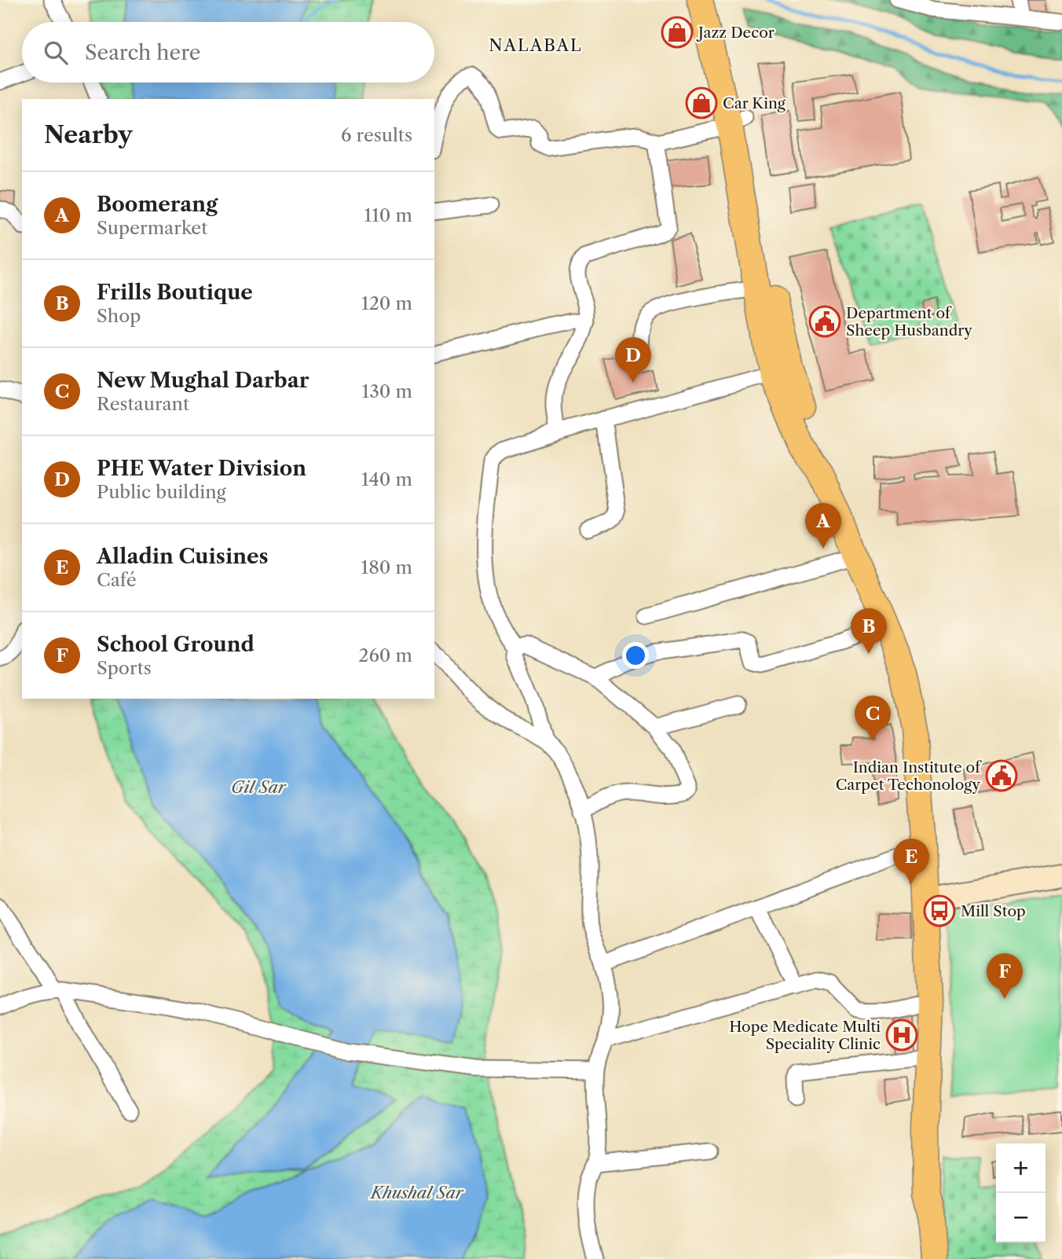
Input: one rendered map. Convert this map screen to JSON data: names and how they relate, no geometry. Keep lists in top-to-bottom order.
{
  "districts": ["NALABAL"],
  "water": ["Gil Sar", "Khushal Sar"],
  "places": {
    "shop": ["Jazz Decor", "Car King"],
    "public building": ["Department of Sheep Husbandry", "Indian Institute of Carpet Techonology"],
    "bus stop": ["Mill Stop"],
    "hospital": ["Hope Medicate Multi Speciality Clinic"]
  },
  "page": {
    "search": "Search here",
    "heading": ["Nearby", "6 results"],
    "list": [
      {
        "mark": "A",
        "name": "Boomerang",
        "note": "Supermarket",
        "value": "110 m"
      },
      {
        "mark": "B",
        "name": "Frills Boutique",
        "note": "Shop",
        "value": "120 m"
      },
      {
        "mark": "C",
        "name": "New Mughal Darbar",
        "note": "Restaurant",
        "value": "130 m"
      },
      {
        "mark": "D",
        "name": "PHE Water Division",
        "note": "Public building",
        "value": "140 m"
      },
      {
        "mark": "E",
        "name": "Alladin Cuisines",
        "note": "Café",
        "value": "180 m"
      },
      {
        "mark": "F",
        "name": "School Ground",
        "note": "Sports",
        "value": "260 m"
      }
    ],
    "pins": [
      "D",
      "A",
      "B",
      "C",
      "E",
      "F"
    ],
    "map_buttons": ["+", "−"]
  }
}
